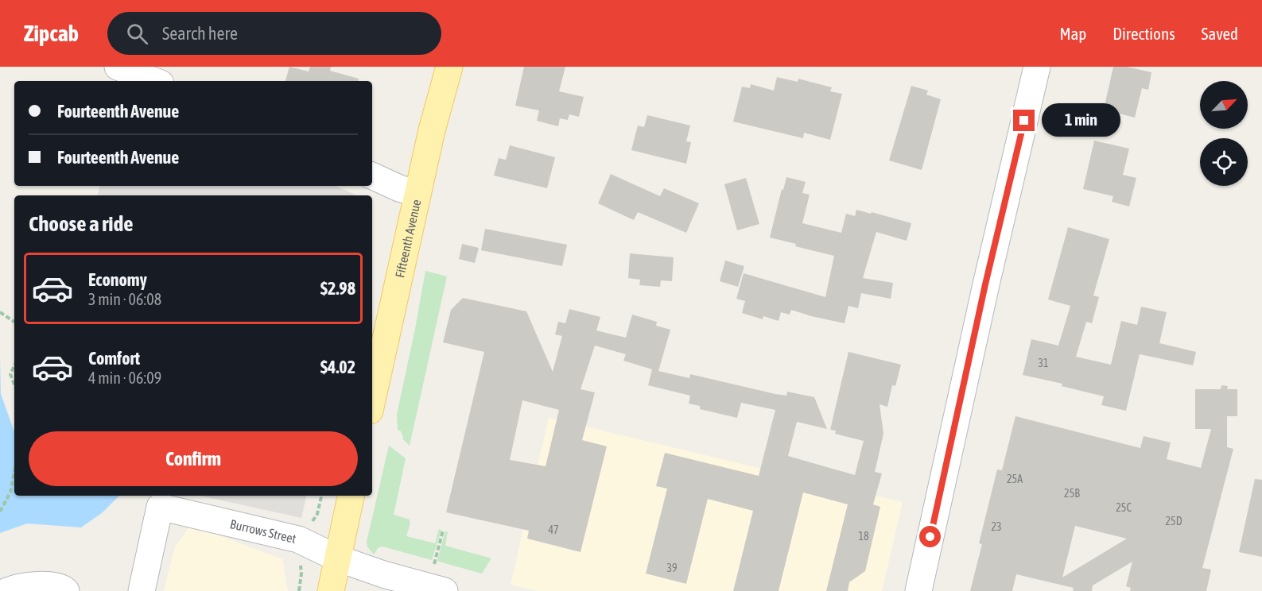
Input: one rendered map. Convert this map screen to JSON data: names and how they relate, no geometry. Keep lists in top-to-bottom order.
{
  "streets": {
    "main road": ["Fifteenth Avenue"],
    "street": ["Burrows Street"]
  },
  "house_numbers": [
    "31",
    "25A",
    "25B",
    "25C",
    "25D",
    "23",
    "47",
    "18",
    "39"
  ],
  "north": "top right",
  "page": {
    "header": "Zipcab",
    "search": "Search here",
    "nav": ["Map", "Directions", "Saved"],
    "banner": ["Fourteenth Avenue", "Fourteenth Avenue"],
    "bubble": "1 min",
    "heading": "Choose a ride",
    "list": [
      {
        "name": "Economy",
        "note": "3 min · 06:08",
        "value": "$2.98"
      },
      {
        "name": "Comfort",
        "note": "4 min · 06:09",
        "value": "$4.02"
      }
    ],
    "buttons": "Confirm"
  }
}
